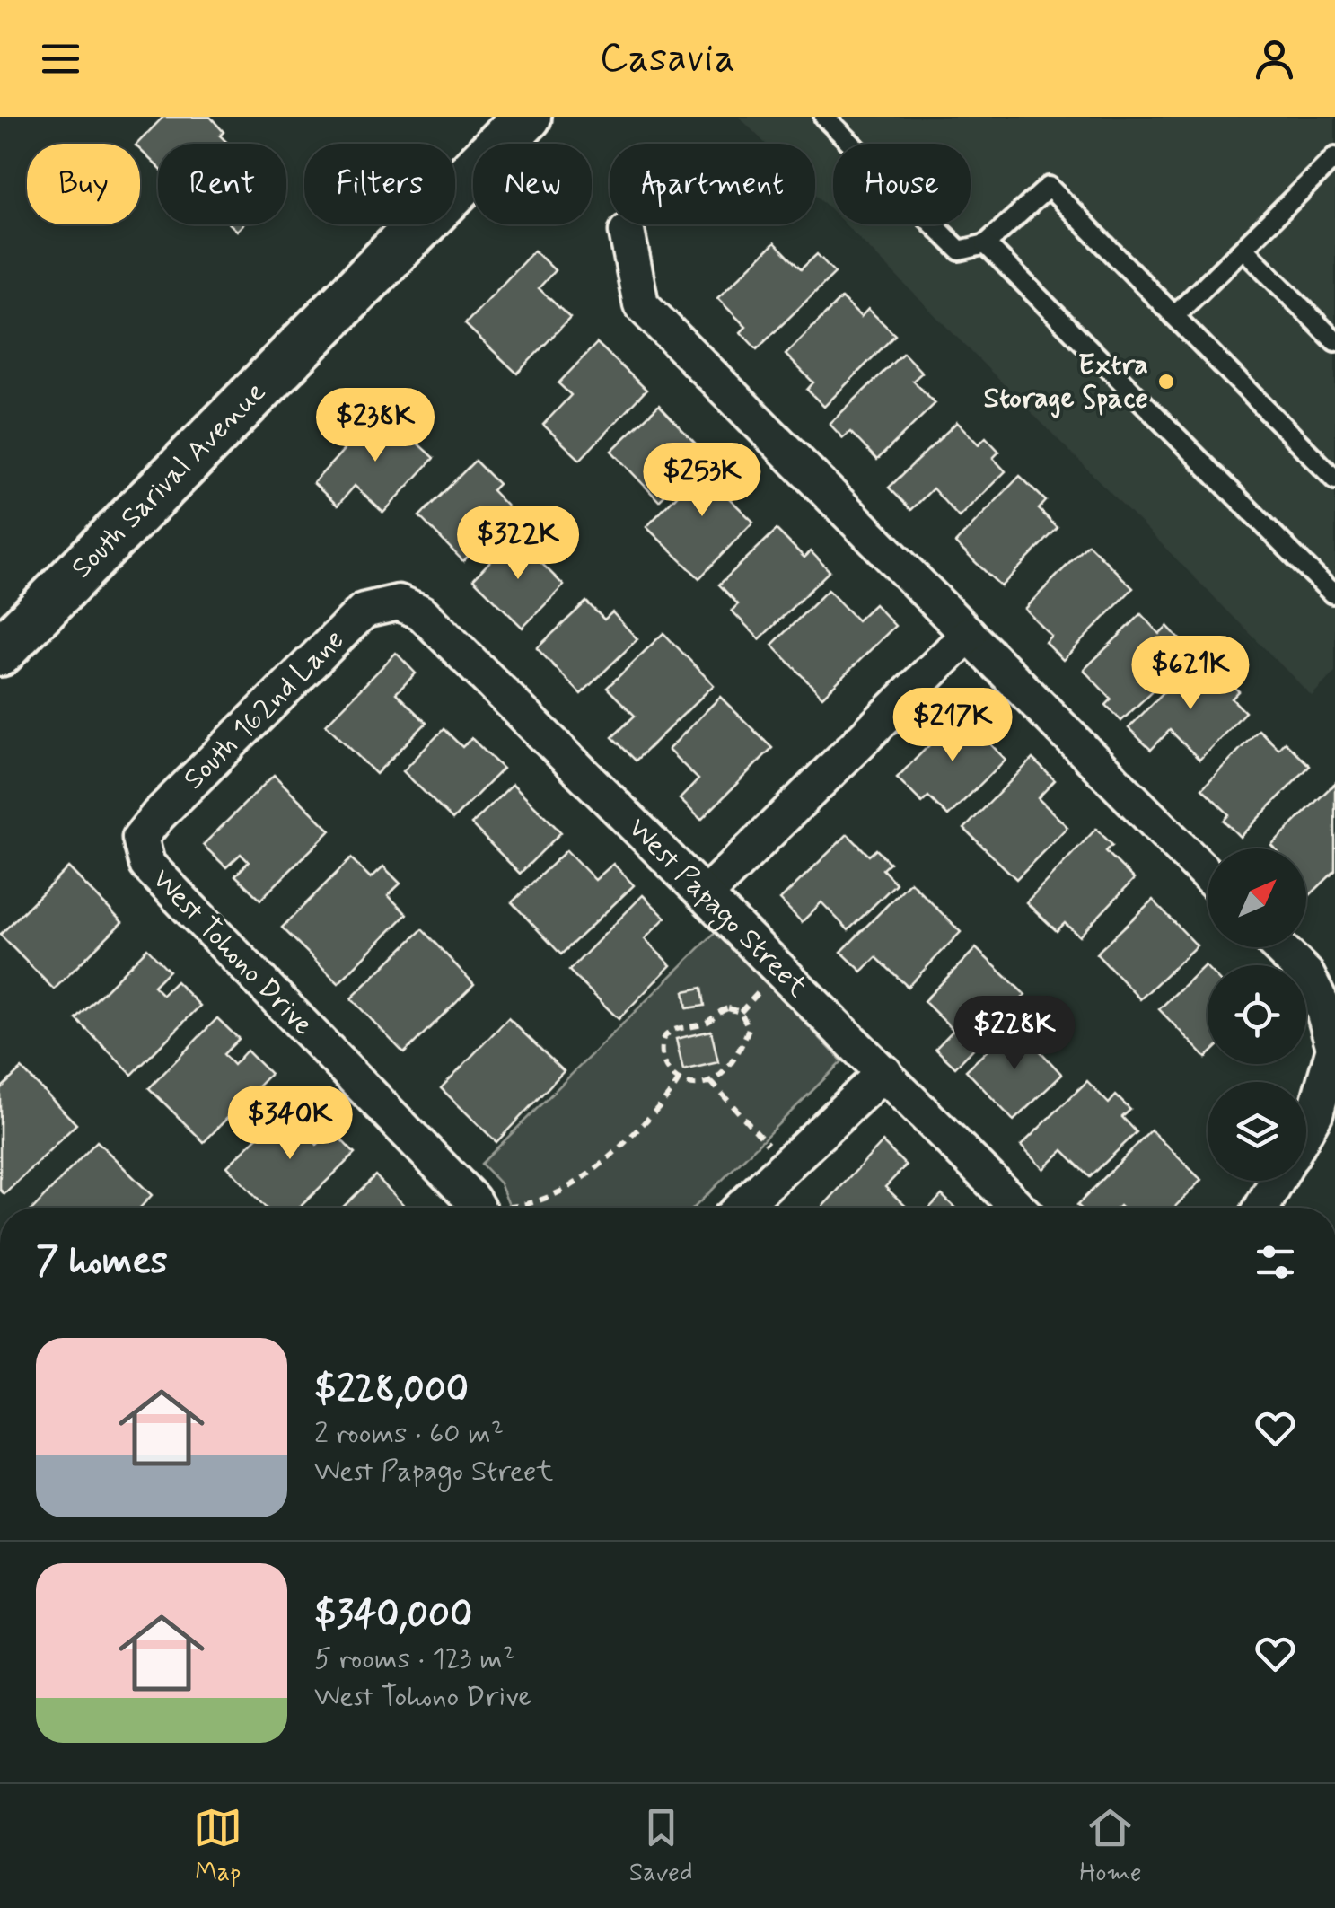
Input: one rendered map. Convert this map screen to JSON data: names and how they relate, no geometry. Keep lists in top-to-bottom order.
{
  "streets": {
    "main road": ["South Sarival Avenue"],
    "street": ["South 162nd Lane", "West Papago Street", "West Tohono Drive"]
  },
  "crossings": [
    ["South 162nd Lane", "West Papago Street"],
    ["South 162nd Lane", "West Tohono Drive"]
  ],
  "places": ["Extra Storage Space"],
  "north": "top right",
  "page": {
    "header": "Casavia",
    "chip": [
      "Buy",
      "Rent",
      "Filters",
      "New",
      "Apartment",
      "House"
    ],
    "price": [
      "$238K",
      "$253K",
      "$322K",
      "$621K",
      "$217K",
      "$228K",
      "$340K"
    ],
    "heading": "7 homes",
    "list": [
      {
        "name": "$228,000",
        "note": "2 rooms · 60 m² · West Papago Street"
      },
      {
        "name": "$340,000",
        "note": "5 rooms · 123 m² · West Tohono Drive"
      }
    ],
    "tabs": ["Map", "Saved", "Home"]
  }
}
